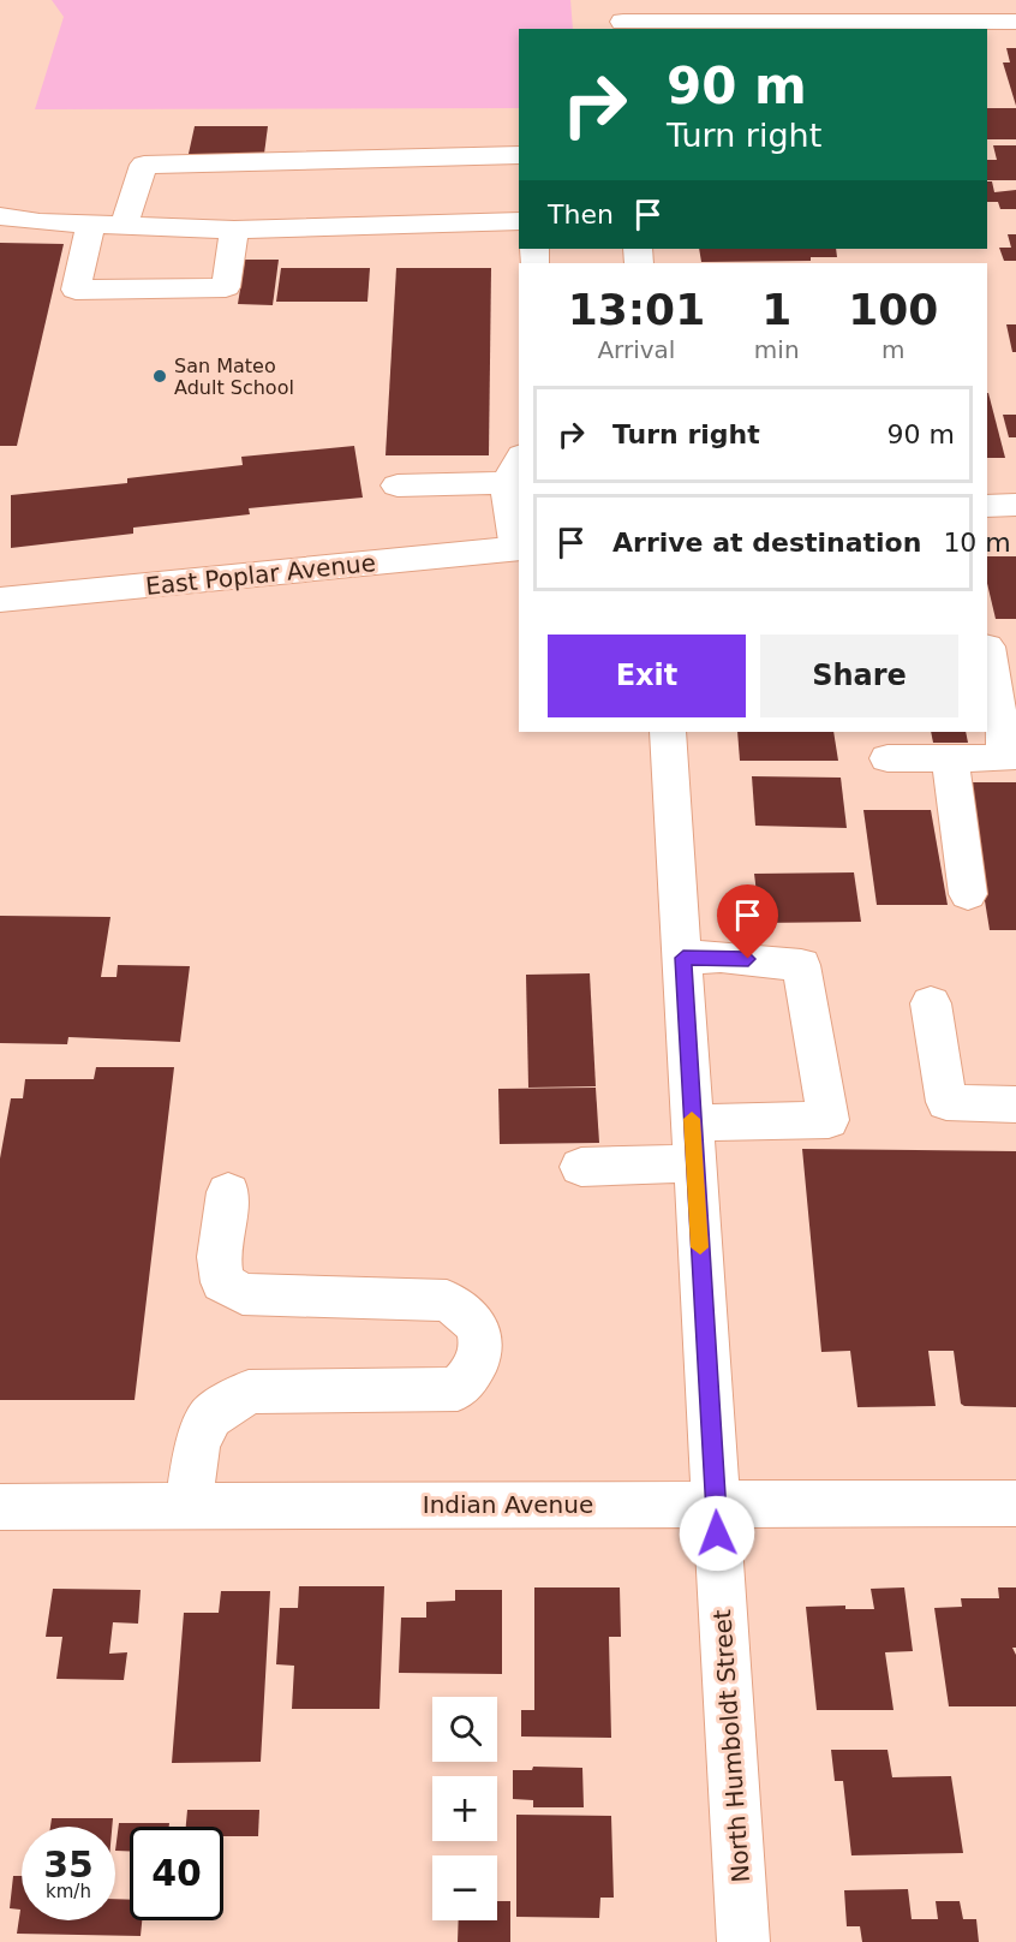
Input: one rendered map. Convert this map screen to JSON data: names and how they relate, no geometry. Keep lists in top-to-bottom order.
{
  "streets": {
    "street": ["East Poplar Avenue", "Indian Avenue", "North Humboldt Street"]
  },
  "crossings": [
    ["Indian Avenue", "North Humboldt Street"]
  ],
  "places": ["San Mateo Adult School"],
  "page": {
    "turn": ["90 m", "Turn right"],
    "then": "Then",
    "eta": [
      "13:01",
      "Arrival",
      "1",
      "min",
      "100",
      "m"
    ],
    "list": [
      {
        "name": "Turn right",
        "value": "90 m"
      },
      {
        "name": "Arrive at destination",
        "value": "10 m"
      }
    ],
    "buttons": ["Exit", "Share"],
    "map_buttons": ["+", "−"],
    "speed": "35 km/h",
    "limit": "40"
  }
}
